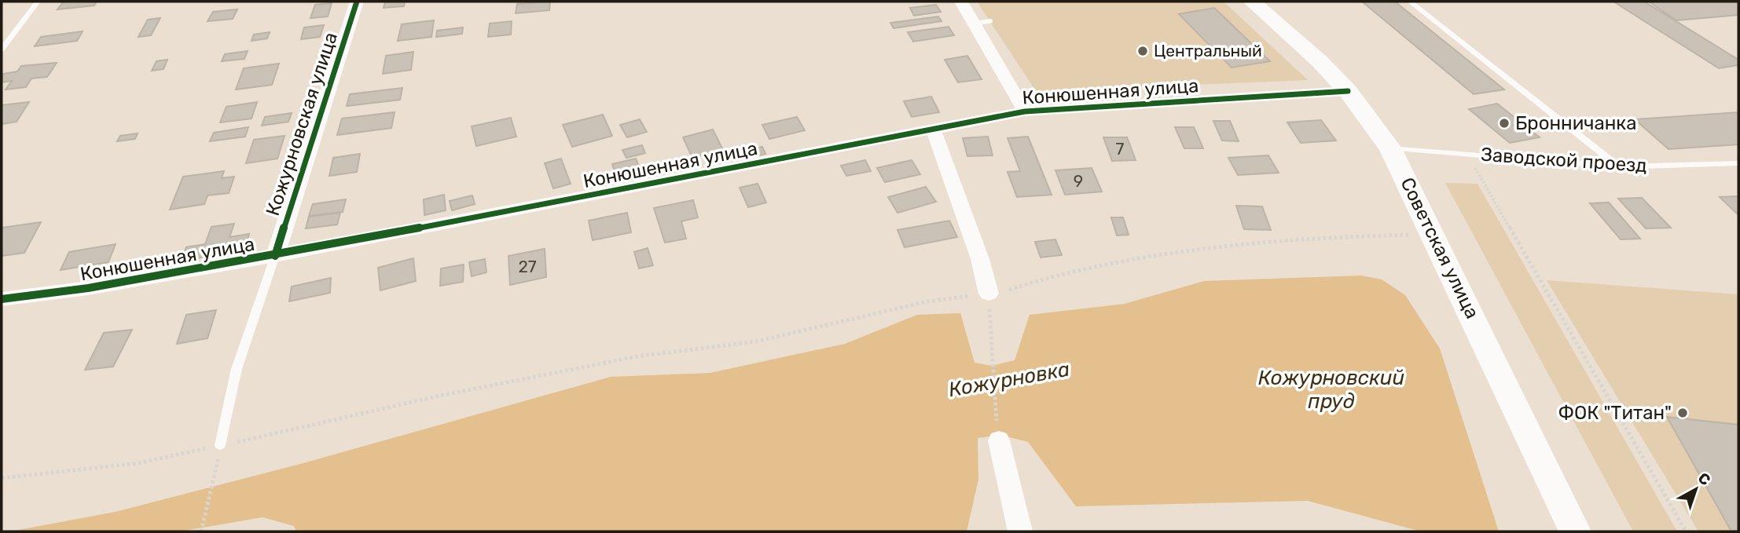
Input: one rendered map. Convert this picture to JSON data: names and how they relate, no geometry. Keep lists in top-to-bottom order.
{
  "streets": {
    "main road": ["Советская улица"],
    "street": ["Конюшенная улица", "Кожурновская улица"],
    "lane": ["Заводской проезд"]
  },
  "crossings": [
    ["Конюшенная улица", "Кожурновская улица"],
    ["Конюшенная улица", "Советская улица"],
    ["Заводской проезд", "Советская улица"]
  ],
  "water": ["Кожурновский пруд", "Кожурновка"],
  "places": ["Центральный", "Бронничанка", "ФОК \"Титан\""],
  "house_numbers": ["7", "9", "27"],
  "north": "top right"
}
